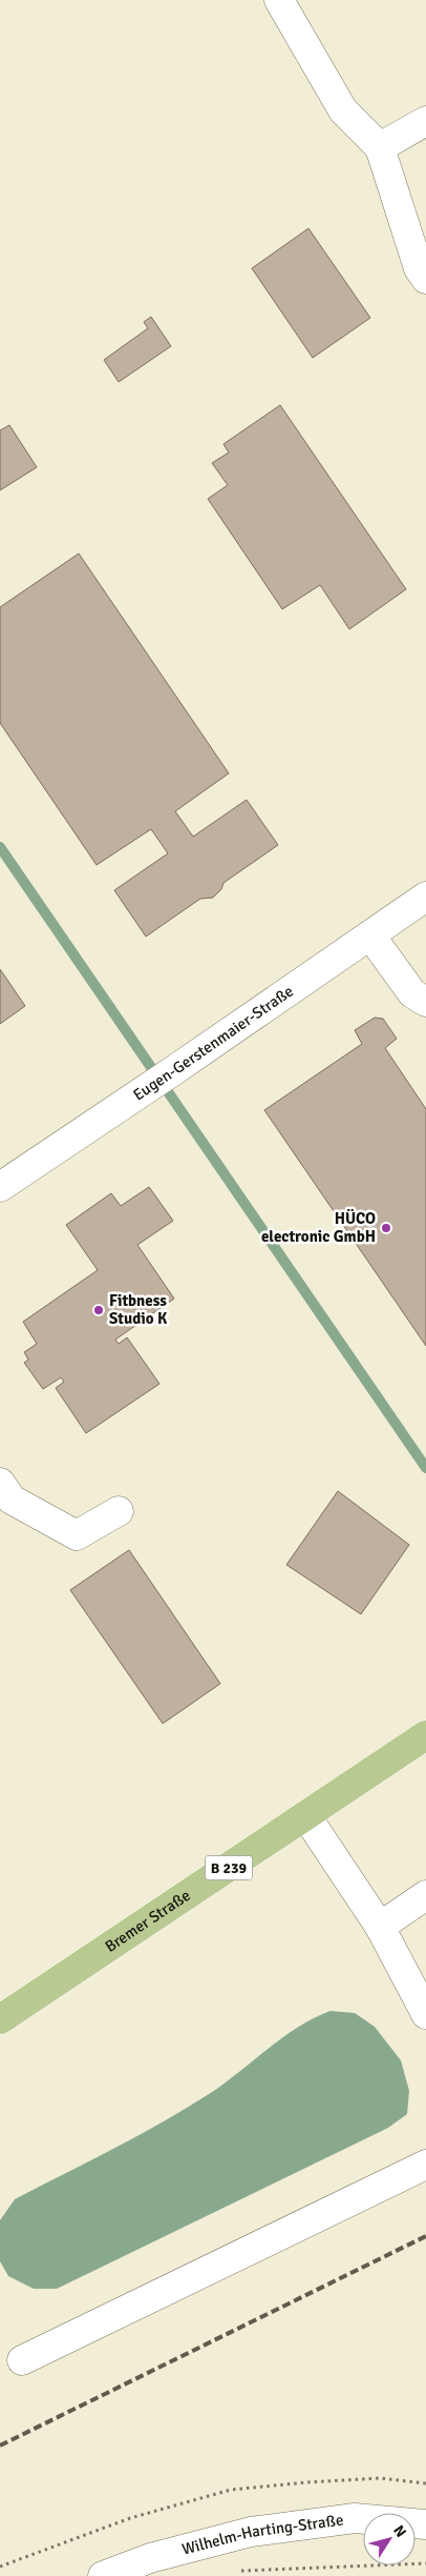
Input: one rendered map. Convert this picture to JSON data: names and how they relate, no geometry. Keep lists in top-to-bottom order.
{
  "streets": {
    "main road": ["B 239", "Bremer Straße"],
    "street": ["Eugen-Gerstenmaier-Straße", "Wilhelm-Harting-Straße"]
  },
  "places": ["HÜCO electronic GmbH", "Fitbness Studio K"],
  "north": "top right"
}
